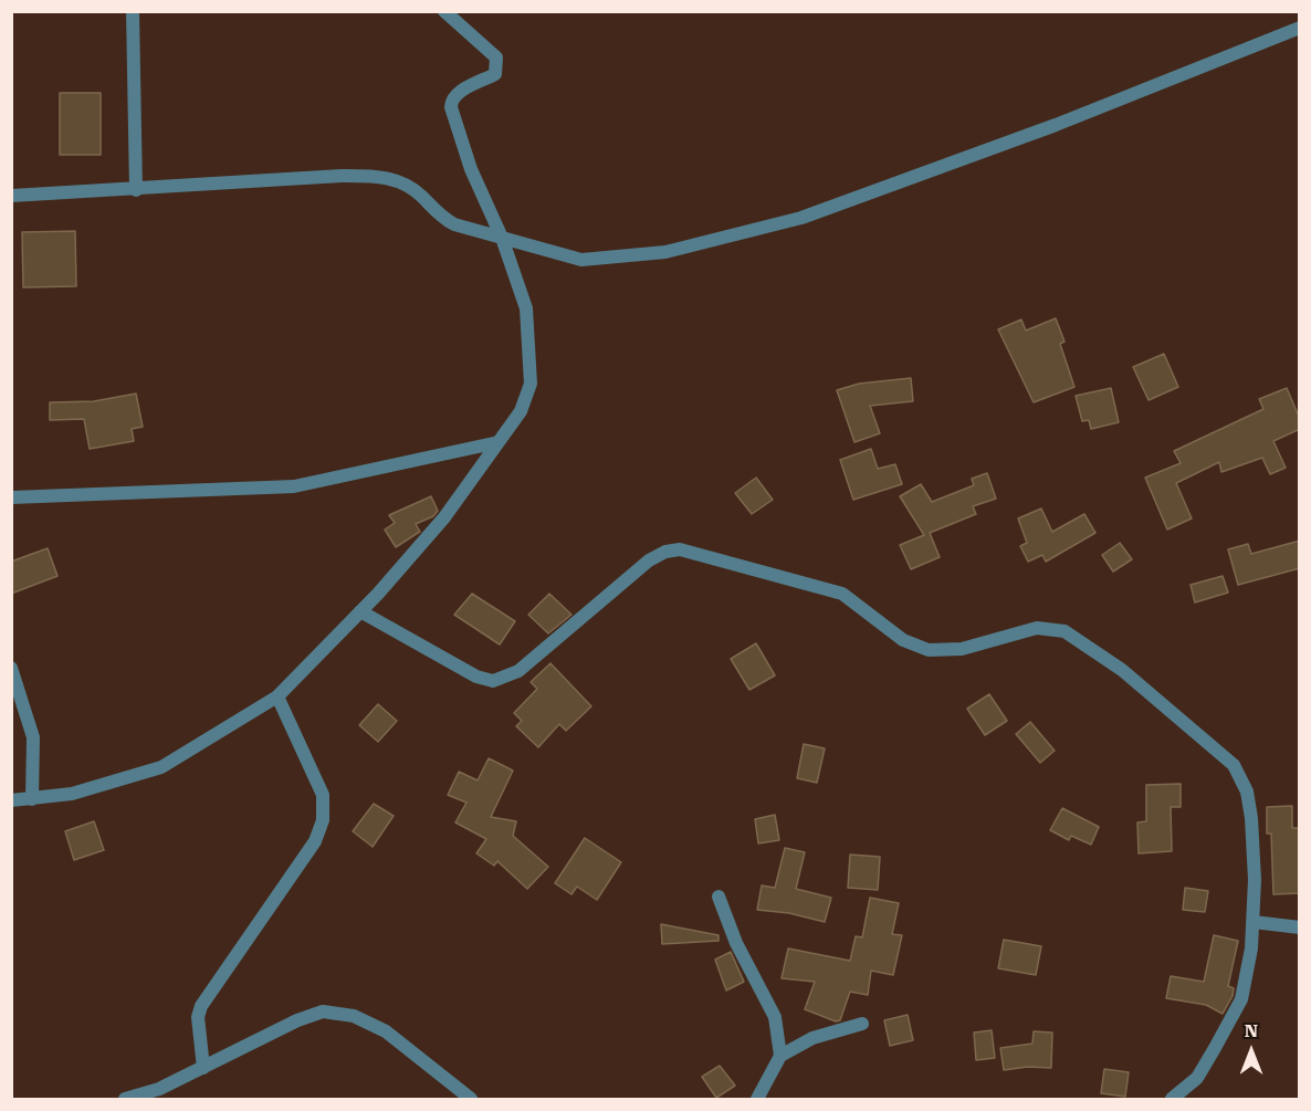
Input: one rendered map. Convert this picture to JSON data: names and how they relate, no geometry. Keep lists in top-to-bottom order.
{
  "north": "top"
}
